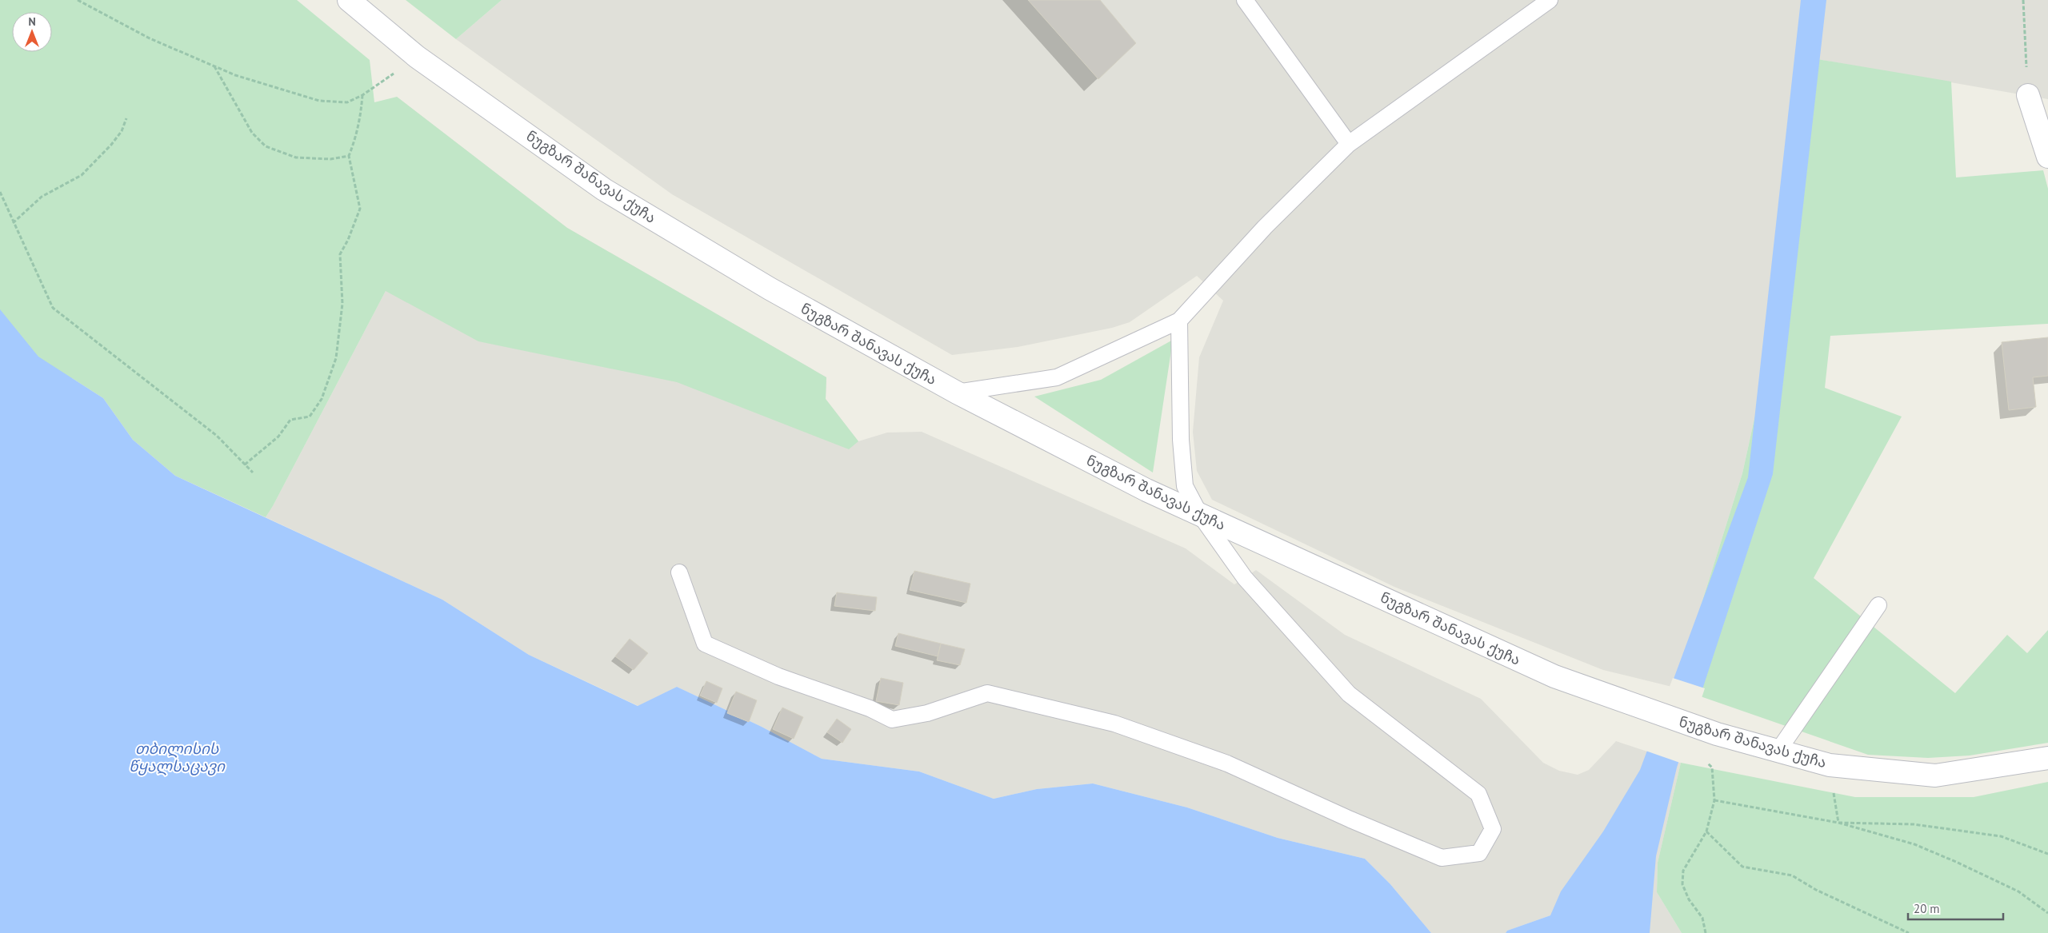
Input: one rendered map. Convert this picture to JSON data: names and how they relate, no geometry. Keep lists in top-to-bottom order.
{
  "streets": {
    "main road": ["ნუგზარ შანავას ქუჩა"]
  },
  "water": ["თბილისის წყალსაცავი"],
  "scale_bar": "20 m",
  "north": "top"
}
